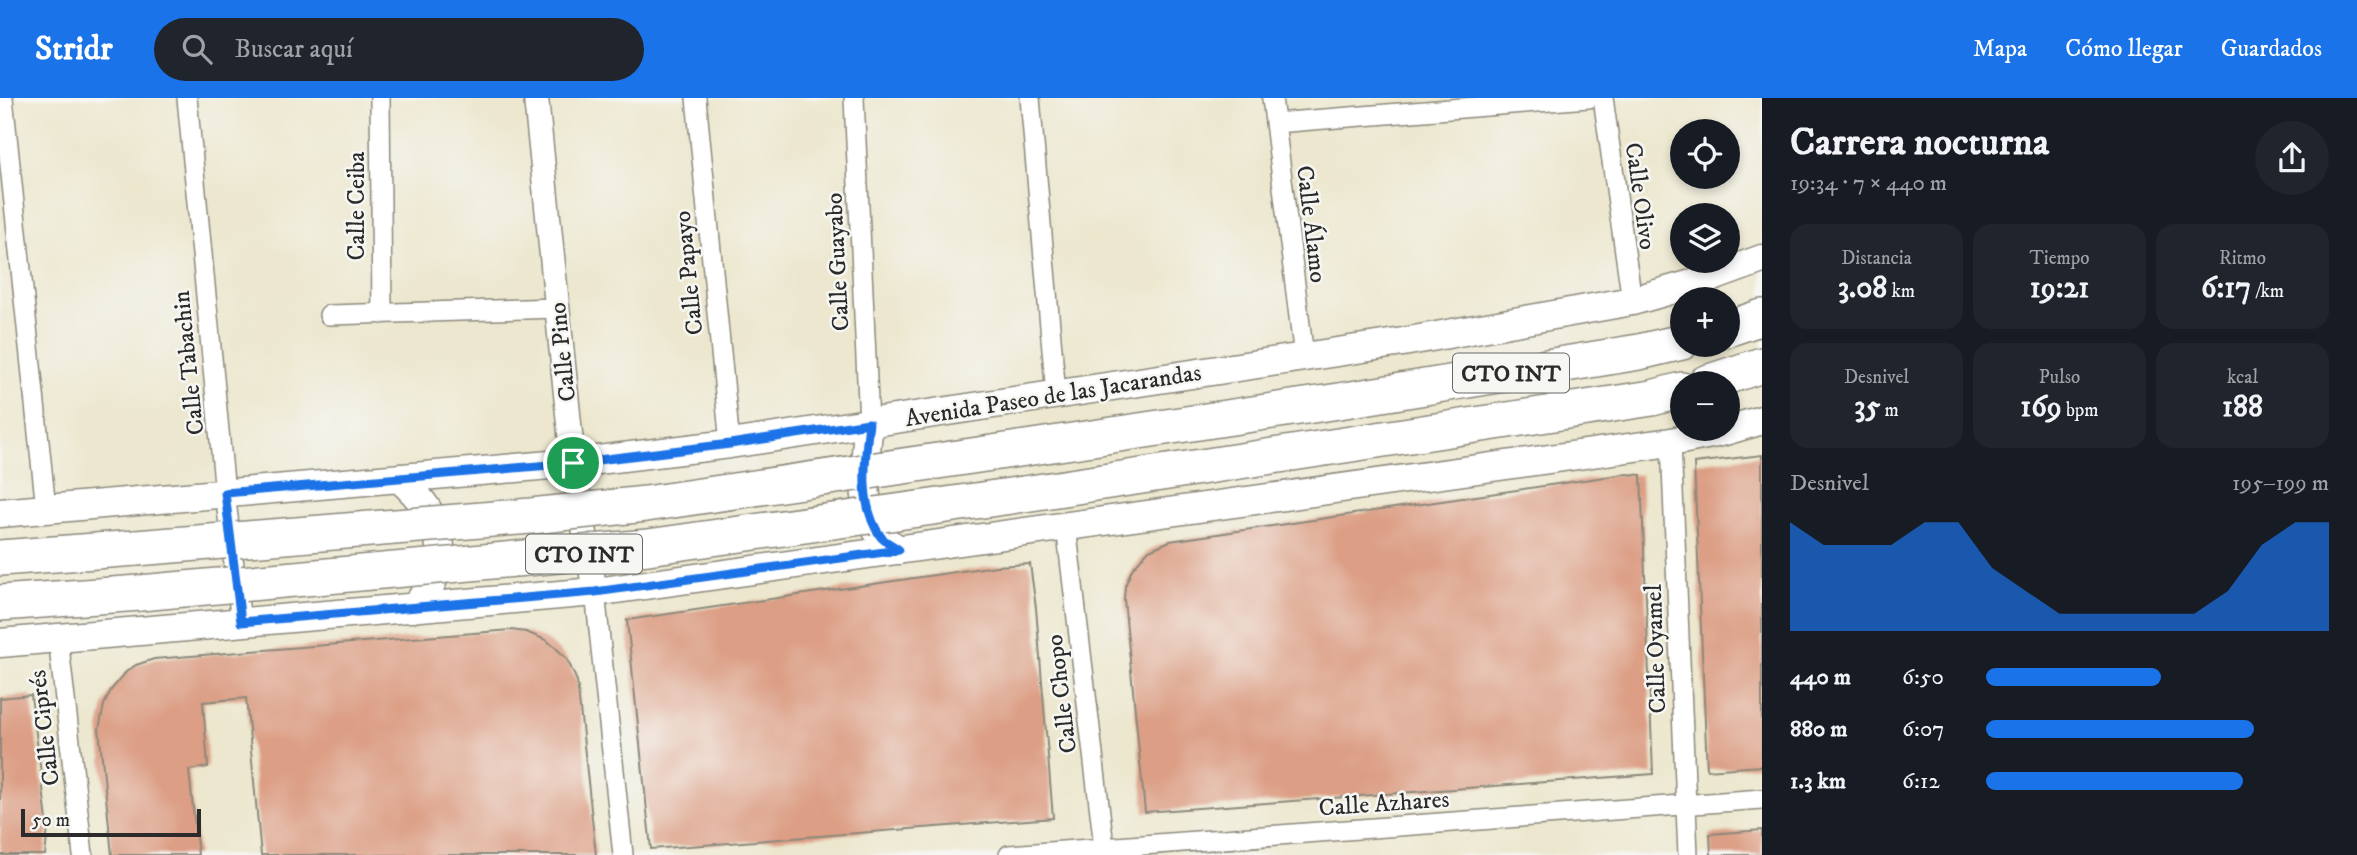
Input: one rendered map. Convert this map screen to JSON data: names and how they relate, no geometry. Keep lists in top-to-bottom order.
{
  "streets": {
    "highway": ["CTO INT"],
    "main road": ["Avenida Paseo de las Jacarandas"],
    "street": [
      "Calle Olivo",
      "Calle Ceiba",
      "Calle Álamo",
      "Calle Guayabo",
      "Calle Papayo",
      "Calle Pino",
      "Calle Tabachin",
      "Calle Oyamel",
      "Calle Chopo",
      "Calle Ciprés",
      "Calle Azhares"
    ]
  },
  "crossings": [
    ["Calle Olivo", "Avenida Paseo de las Jacarandas"],
    ["Calle Álamo", "Avenida Paseo de las Jacarandas"],
    ["Calle Guayabo", "Avenida Paseo de las Jacarandas"],
    ["Calle Papayo", "Avenida Paseo de las Jacarandas"],
    ["Calle Pino", "CTO INT"],
    ["Calle Pino", "Avenida Paseo de las Jacarandas"],
    ["Calle Tabachin", "CTO INT"],
    ["Calle Tabachin", "Avenida Paseo de las Jacarandas"],
    ["CTO INT", "Calle Oyamel"],
    ["CTO INT", "Calle Chopo"],
    ["CTO INT", "Calle Ciprés"],
    ["Calle Oyamel", "Calle Azhares"],
    ["Calle Chopo", "Calle Azhares"]
  ],
  "scale_bar": "50 m",
  "page": {
    "header": "Stridr",
    "search": "Buscar aquí",
    "nav": ["Mapa", "Cómo llegar", "Guardados"],
    "heading": ["Carrera nocturna", "19:34 · 7 × 440 m"],
    "map_buttons": ["+", "−"],
    "stats": [
      ["Distancia", "3.08 km"],
      ["Tiempo", "19:21"],
      ["Ritmo", "6:17 /km"],
      ["Desnivel", "35 m"],
      ["Pulso", "169 bpm"],
      ["kcal", "188"]
    ],
    "chart": ["Desnivel", "195–199 m"],
    "list": [
      {
        "name": "440 m",
        "note": "6:50"
      },
      {
        "name": "880 m",
        "note": "6:07"
      },
      {
        "name": "1.3 km",
        "note": "6:12"
      }
    ],
    "scale": "50 m"
  }
}
